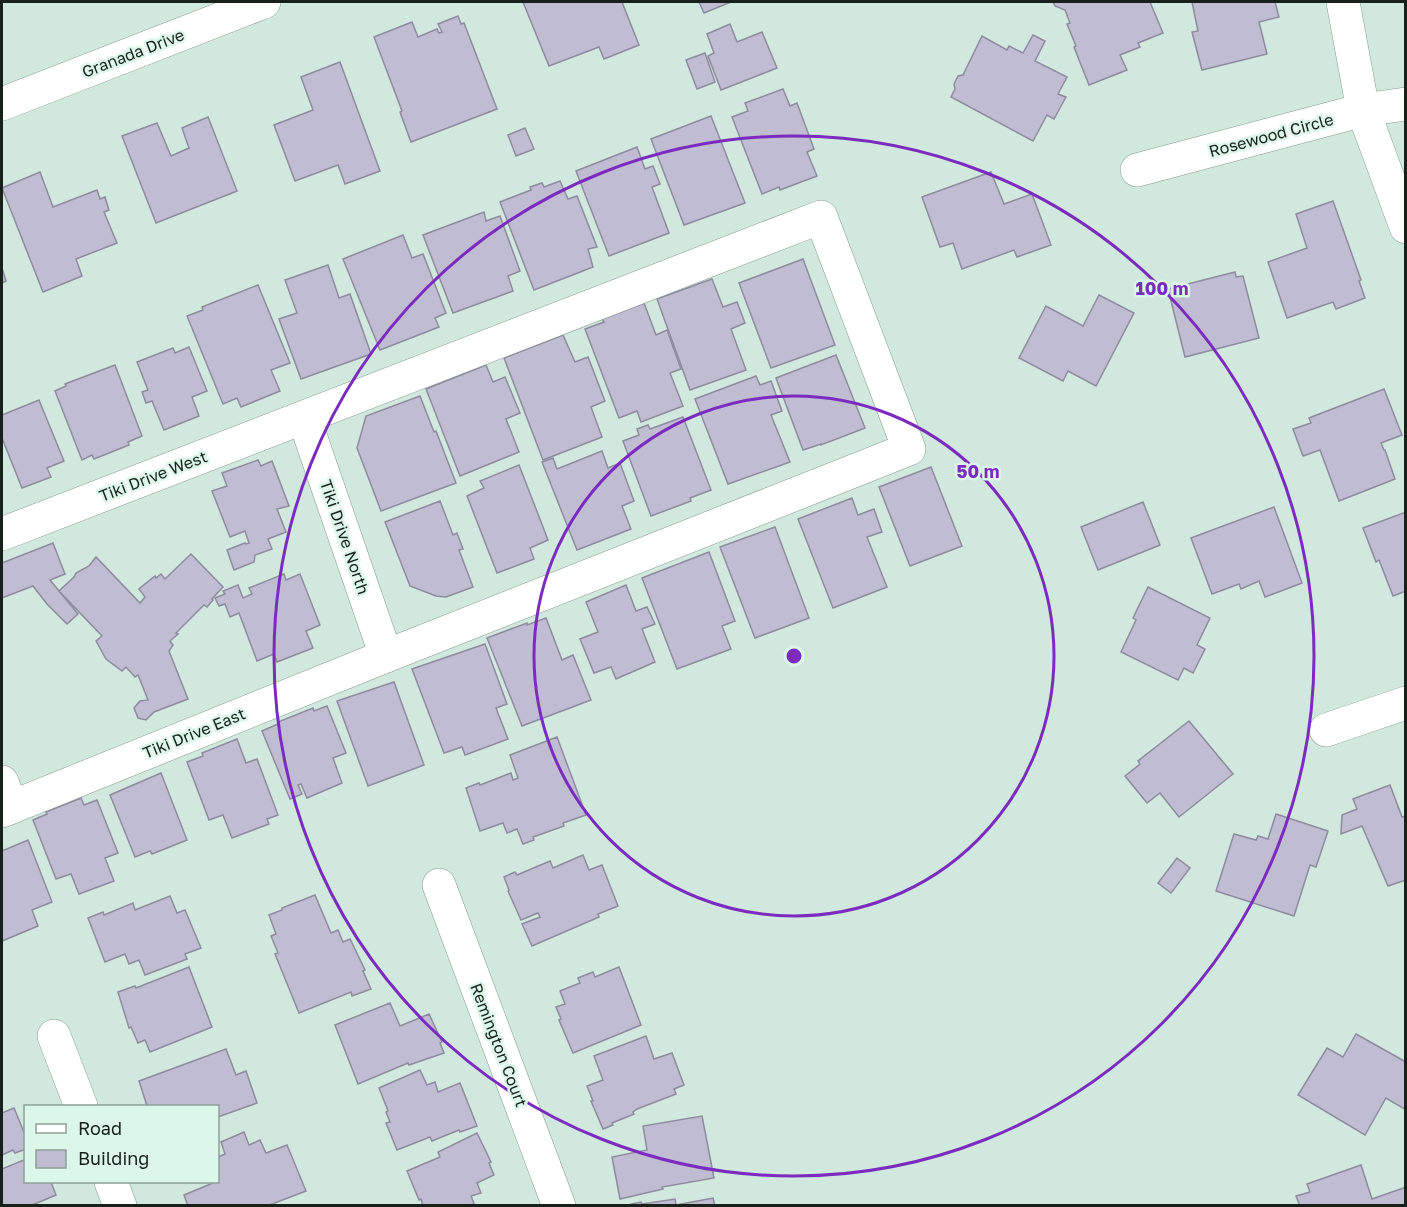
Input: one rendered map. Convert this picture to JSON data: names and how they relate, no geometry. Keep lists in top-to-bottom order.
{
  "streets": {
    "street": [
      "Granada Drive",
      "Rosewood Circle",
      "Tiki Drive West",
      "Tiki Drive North",
      "Tiki Drive East",
      "Remington Court"
    ]
  },
  "crossings": [
    ["Tiki Drive West", "Tiki Drive North"],
    ["Tiki Drive West", "Tiki Drive East"],
    ["Tiki Drive North", "Tiki Drive East"]
  ],
  "legend": ["Road", "Building"],
  "rings": ["100 m", "50 m"]
}
